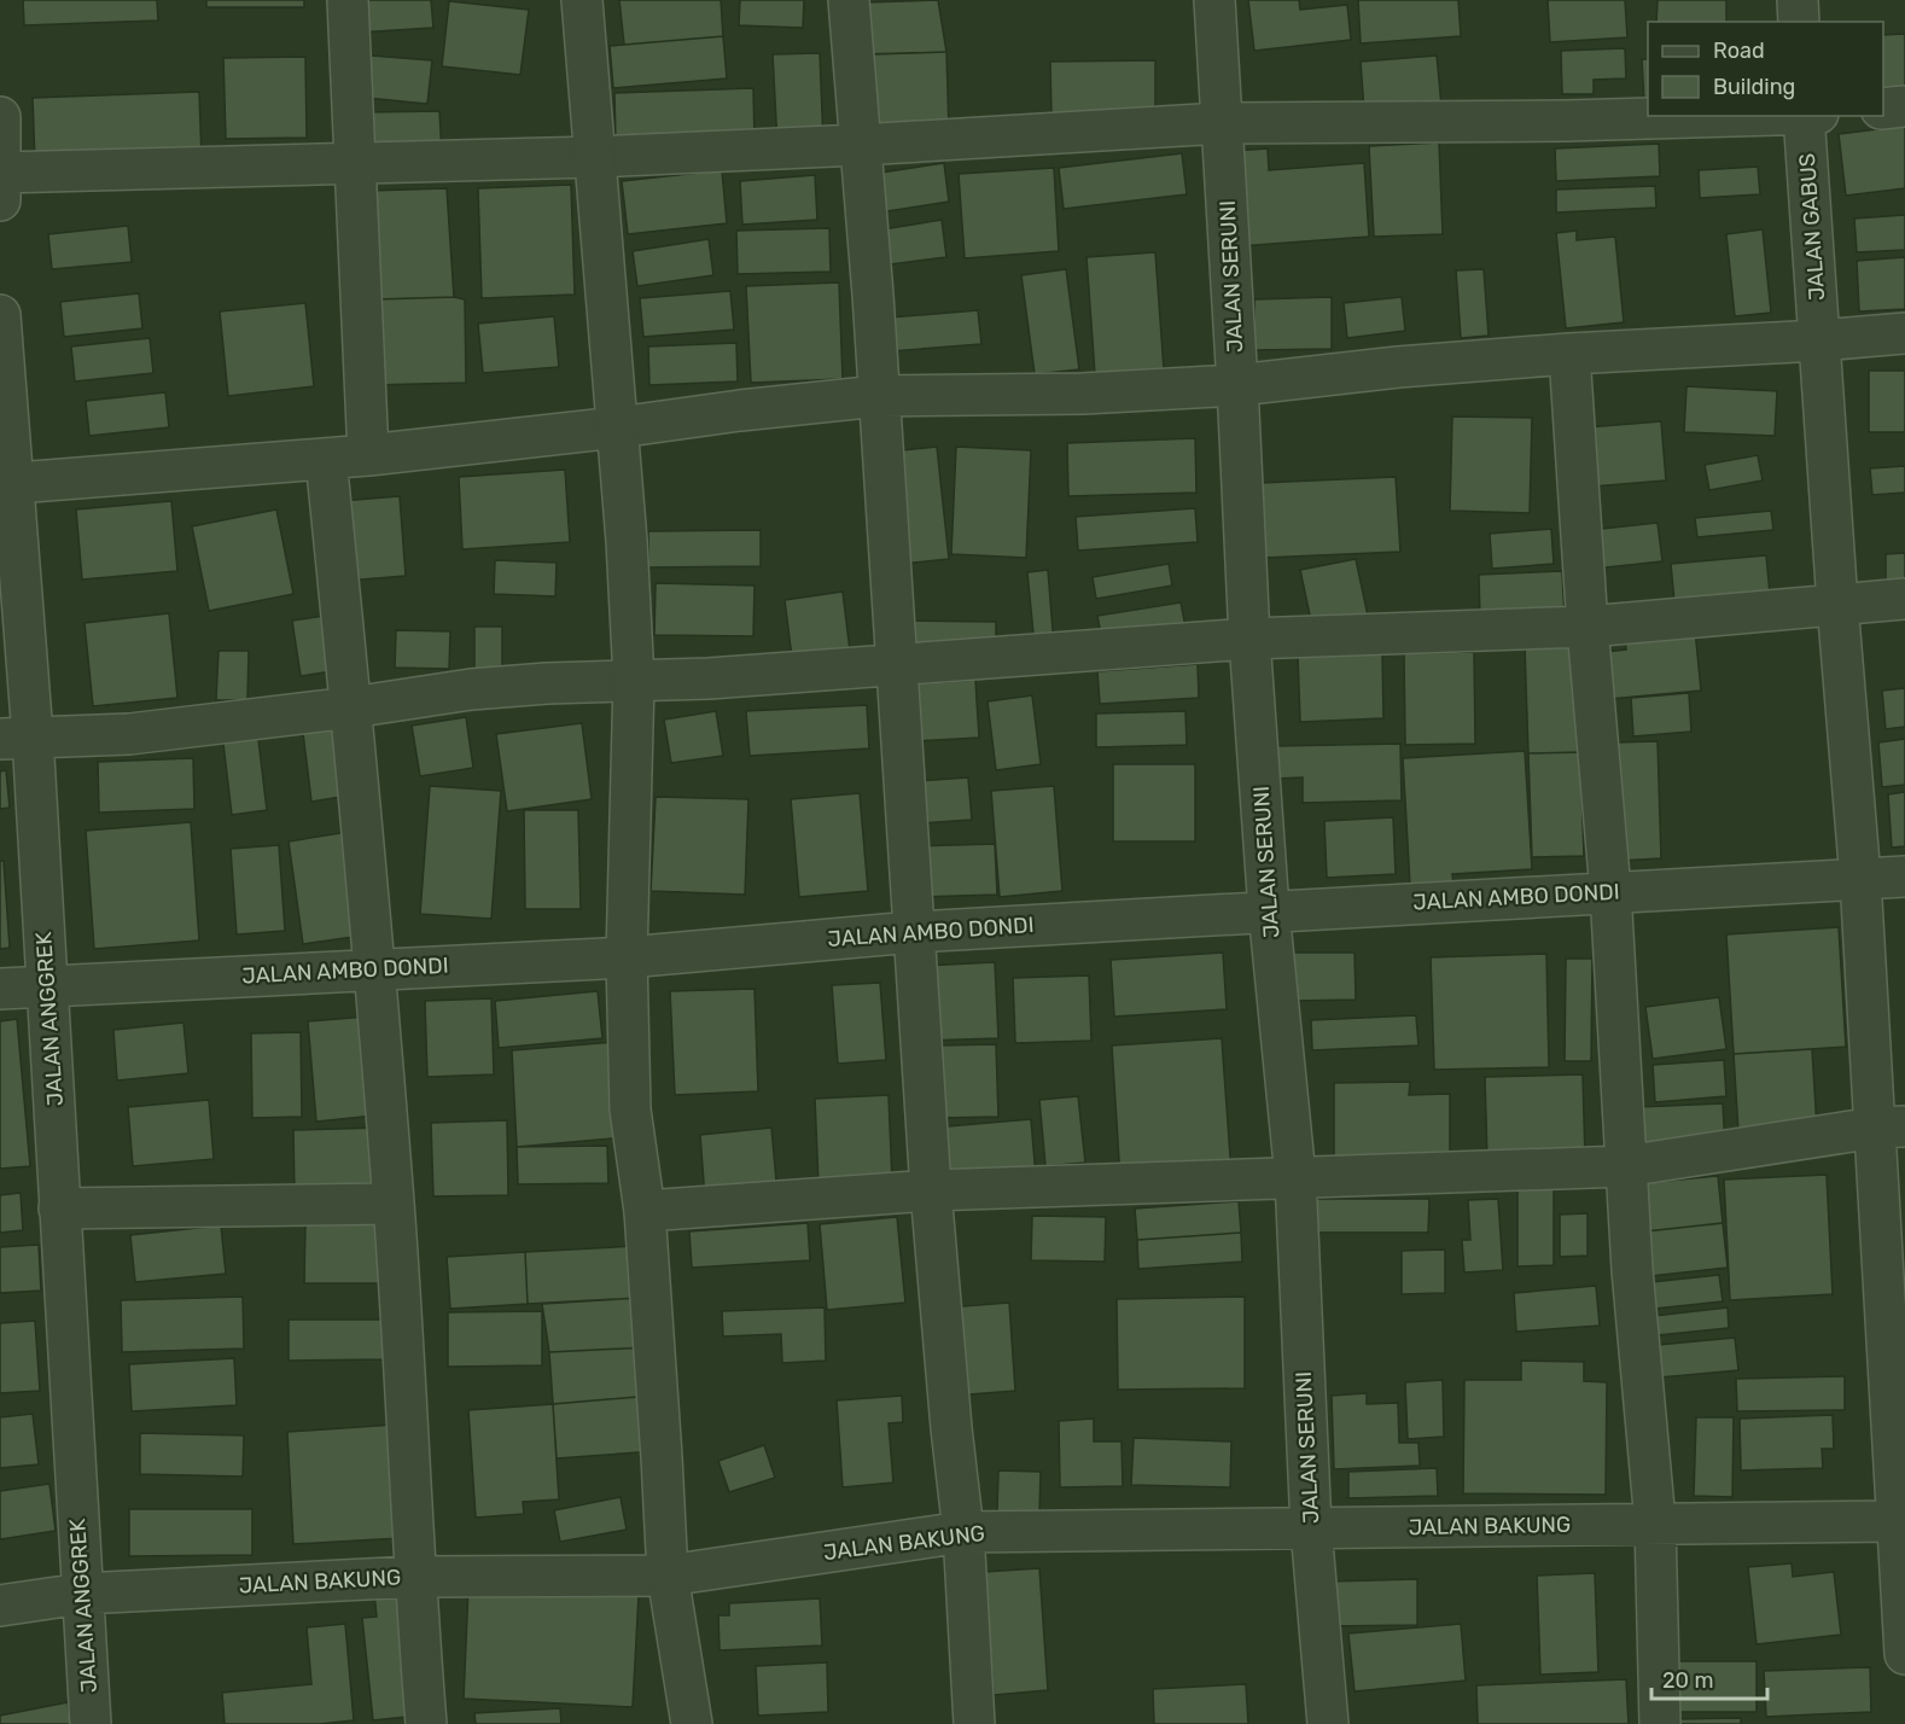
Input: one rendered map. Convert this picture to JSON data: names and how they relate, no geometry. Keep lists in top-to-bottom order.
{
  "streets": {
    "street": [
      "JALAN GABUS",
      "JALAN SERUNI",
      "JALAN AMBO DONDI",
      "JALAN ANGGREK",
      "JALAN BAKUNG"
    ]
  },
  "crossings": [
    ["JALAN GABUS", "JALAN AMBO DONDI"],
    ["JALAN GABUS", "JALAN BAKUNG"],
    ["JALAN SERUNI", "JALAN AMBO DONDI"],
    ["JALAN SERUNI", "JALAN BAKUNG"],
    ["JALAN AMBO DONDI", "JALAN ANGGREK"],
    ["JALAN ANGGREK", "JALAN BAKUNG"]
  ],
  "legend": ["Road", "Building"],
  "scale_bar": "20 m"
}
